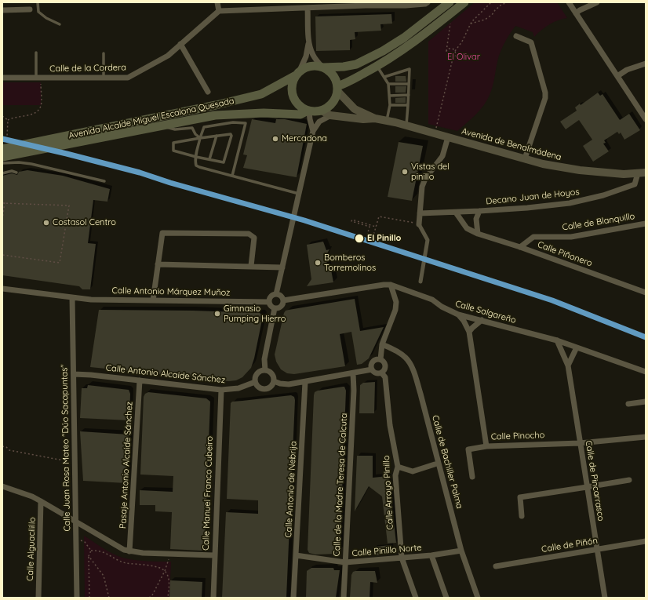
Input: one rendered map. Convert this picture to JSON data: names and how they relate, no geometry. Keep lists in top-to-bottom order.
{
  "streets": {
    "main road": ["Avenida Alcalde Miguel Escalona Quesada", "Avenida de Benalmádena"],
    "street": [
      "Calle de la Cordera",
      "Decano Juan de Hoyos",
      "Calle de Blanquillo",
      "Calle Piñonero",
      "Calle Antonio Márquez Muñoz",
      "Calle Salgareño",
      "Calle Antonio Alcaide Sánchez",
      "Calle Pinocho",
      "Calle Juan Rosa Mateo \"Dúo Sacapuntas\"",
      "Calle de Bachiller Palma",
      "Pasaje Antonio Alcaide Sánchez",
      "Calle de Pincarrasco",
      "Calle de la Madre Teresa de Calcuta",
      "Calle Antonio de Nebrija",
      "Calle Arroyo Pinillo",
      "Calle Manuel Franco Cubeiro",
      "Calle de Piñón",
      "Calle Alguacilillo",
      "Calle Pinillo Norte"
    ]
  },
  "crossings": [
    ["Avenida Alcalde Miguel Escalona Quesada", "Avenida de Benalmádena"],
    ["Avenida de Benalmádena", "Decano Juan de Hoyos"],
    ["Decano Juan de Hoyos", "Calle Piñonero"],
    ["Calle de Blanquillo", "Calle Piñonero"],
    ["Calle Antonio Márquez Muñoz", "Calle Salgareño"],
    ["Calle Antonio Márquez Muñoz", "Calle Juan Rosa Mateo \"Dúo Sacapuntas\""],
    ["Calle Salgareño", "Calle Pinocho"],
    ["Calle Salgareño", "Calle de Pincarrasco"],
    ["Calle Antonio Alcaide Sánchez", "Calle Juan Rosa Mateo \"Dúo Sacapuntas\""],
    ["Calle Antonio Alcaide Sánchez", "Pasaje Antonio Alcaide Sánchez"],
    ["Calle Antonio Alcaide Sánchez", "Calle Manuel Franco Cubeiro"],
    ["Calle Pinocho", "Calle de Pincarrasco"],
    ["Calle de Bachiller Palma", "Calle Pinillo Norte"],
    ["Calle de Pincarrasco", "Calle de Piñón"],
    ["Calle de la Madre Teresa de Calcuta", "Calle Pinillo Norte"],
    ["Calle Antonio de Nebrija", "Calle Pinillo Norte"],
    ["Calle Arroyo Pinillo", "Calle Pinillo Norte"]
  ],
  "parks": ["El Olivar"],
  "places": [
    "Mercadona",
    "Vistas del pinillo",
    "Costasol Centro",
    "El Pinillo",
    "Bomberos Torremolinos",
    "Gimnasio Pumping Hierro"
  ]
}
